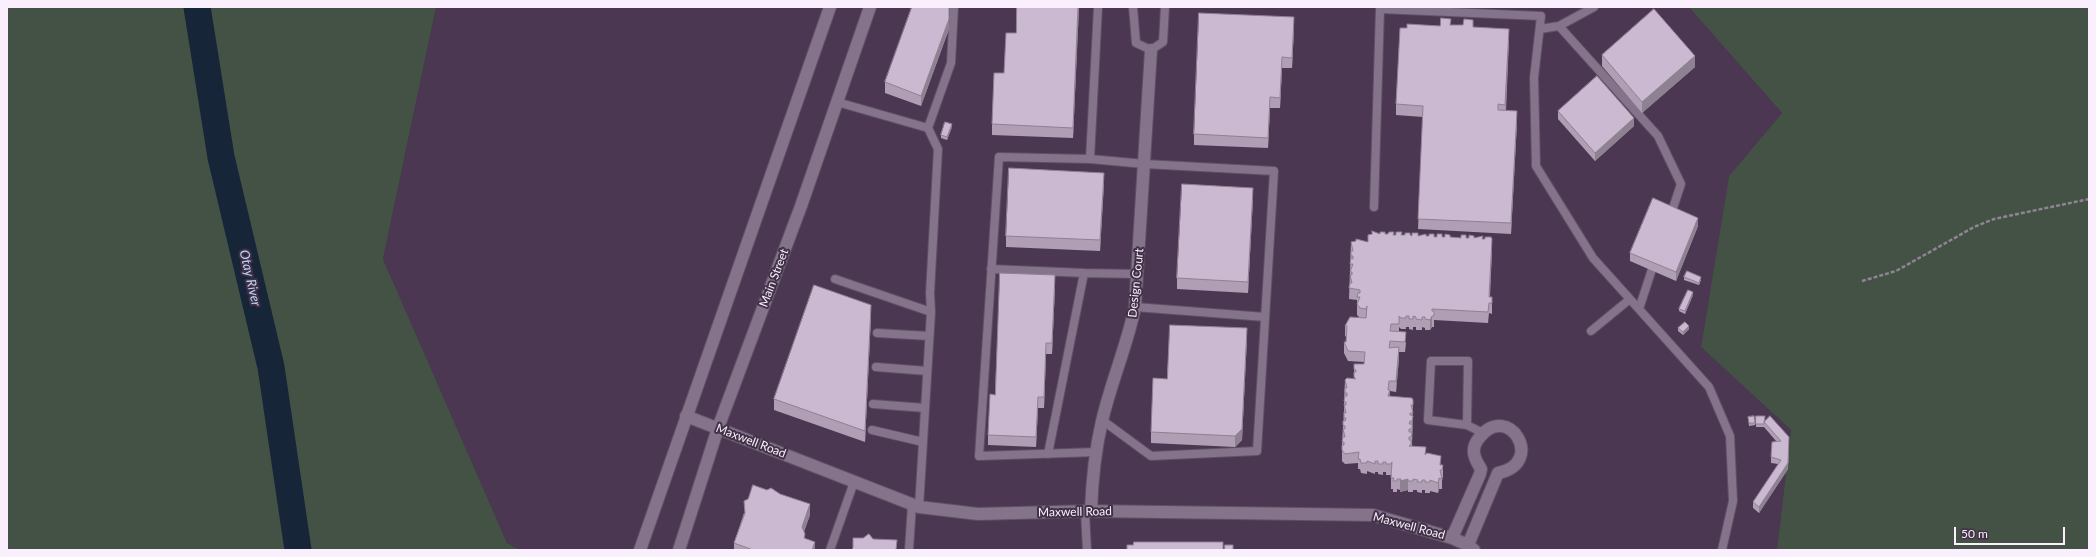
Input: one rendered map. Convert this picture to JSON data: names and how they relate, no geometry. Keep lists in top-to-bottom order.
{
  "streets": {
    "street": ["Main Street", "Design Court", "Maxwell Road"]
  },
  "crossings": [
    ["Main Street", "Maxwell Road"],
    ["Design Court", "Maxwell Road"]
  ],
  "water": ["Otay River"],
  "scale_bar": "50 m"
}
